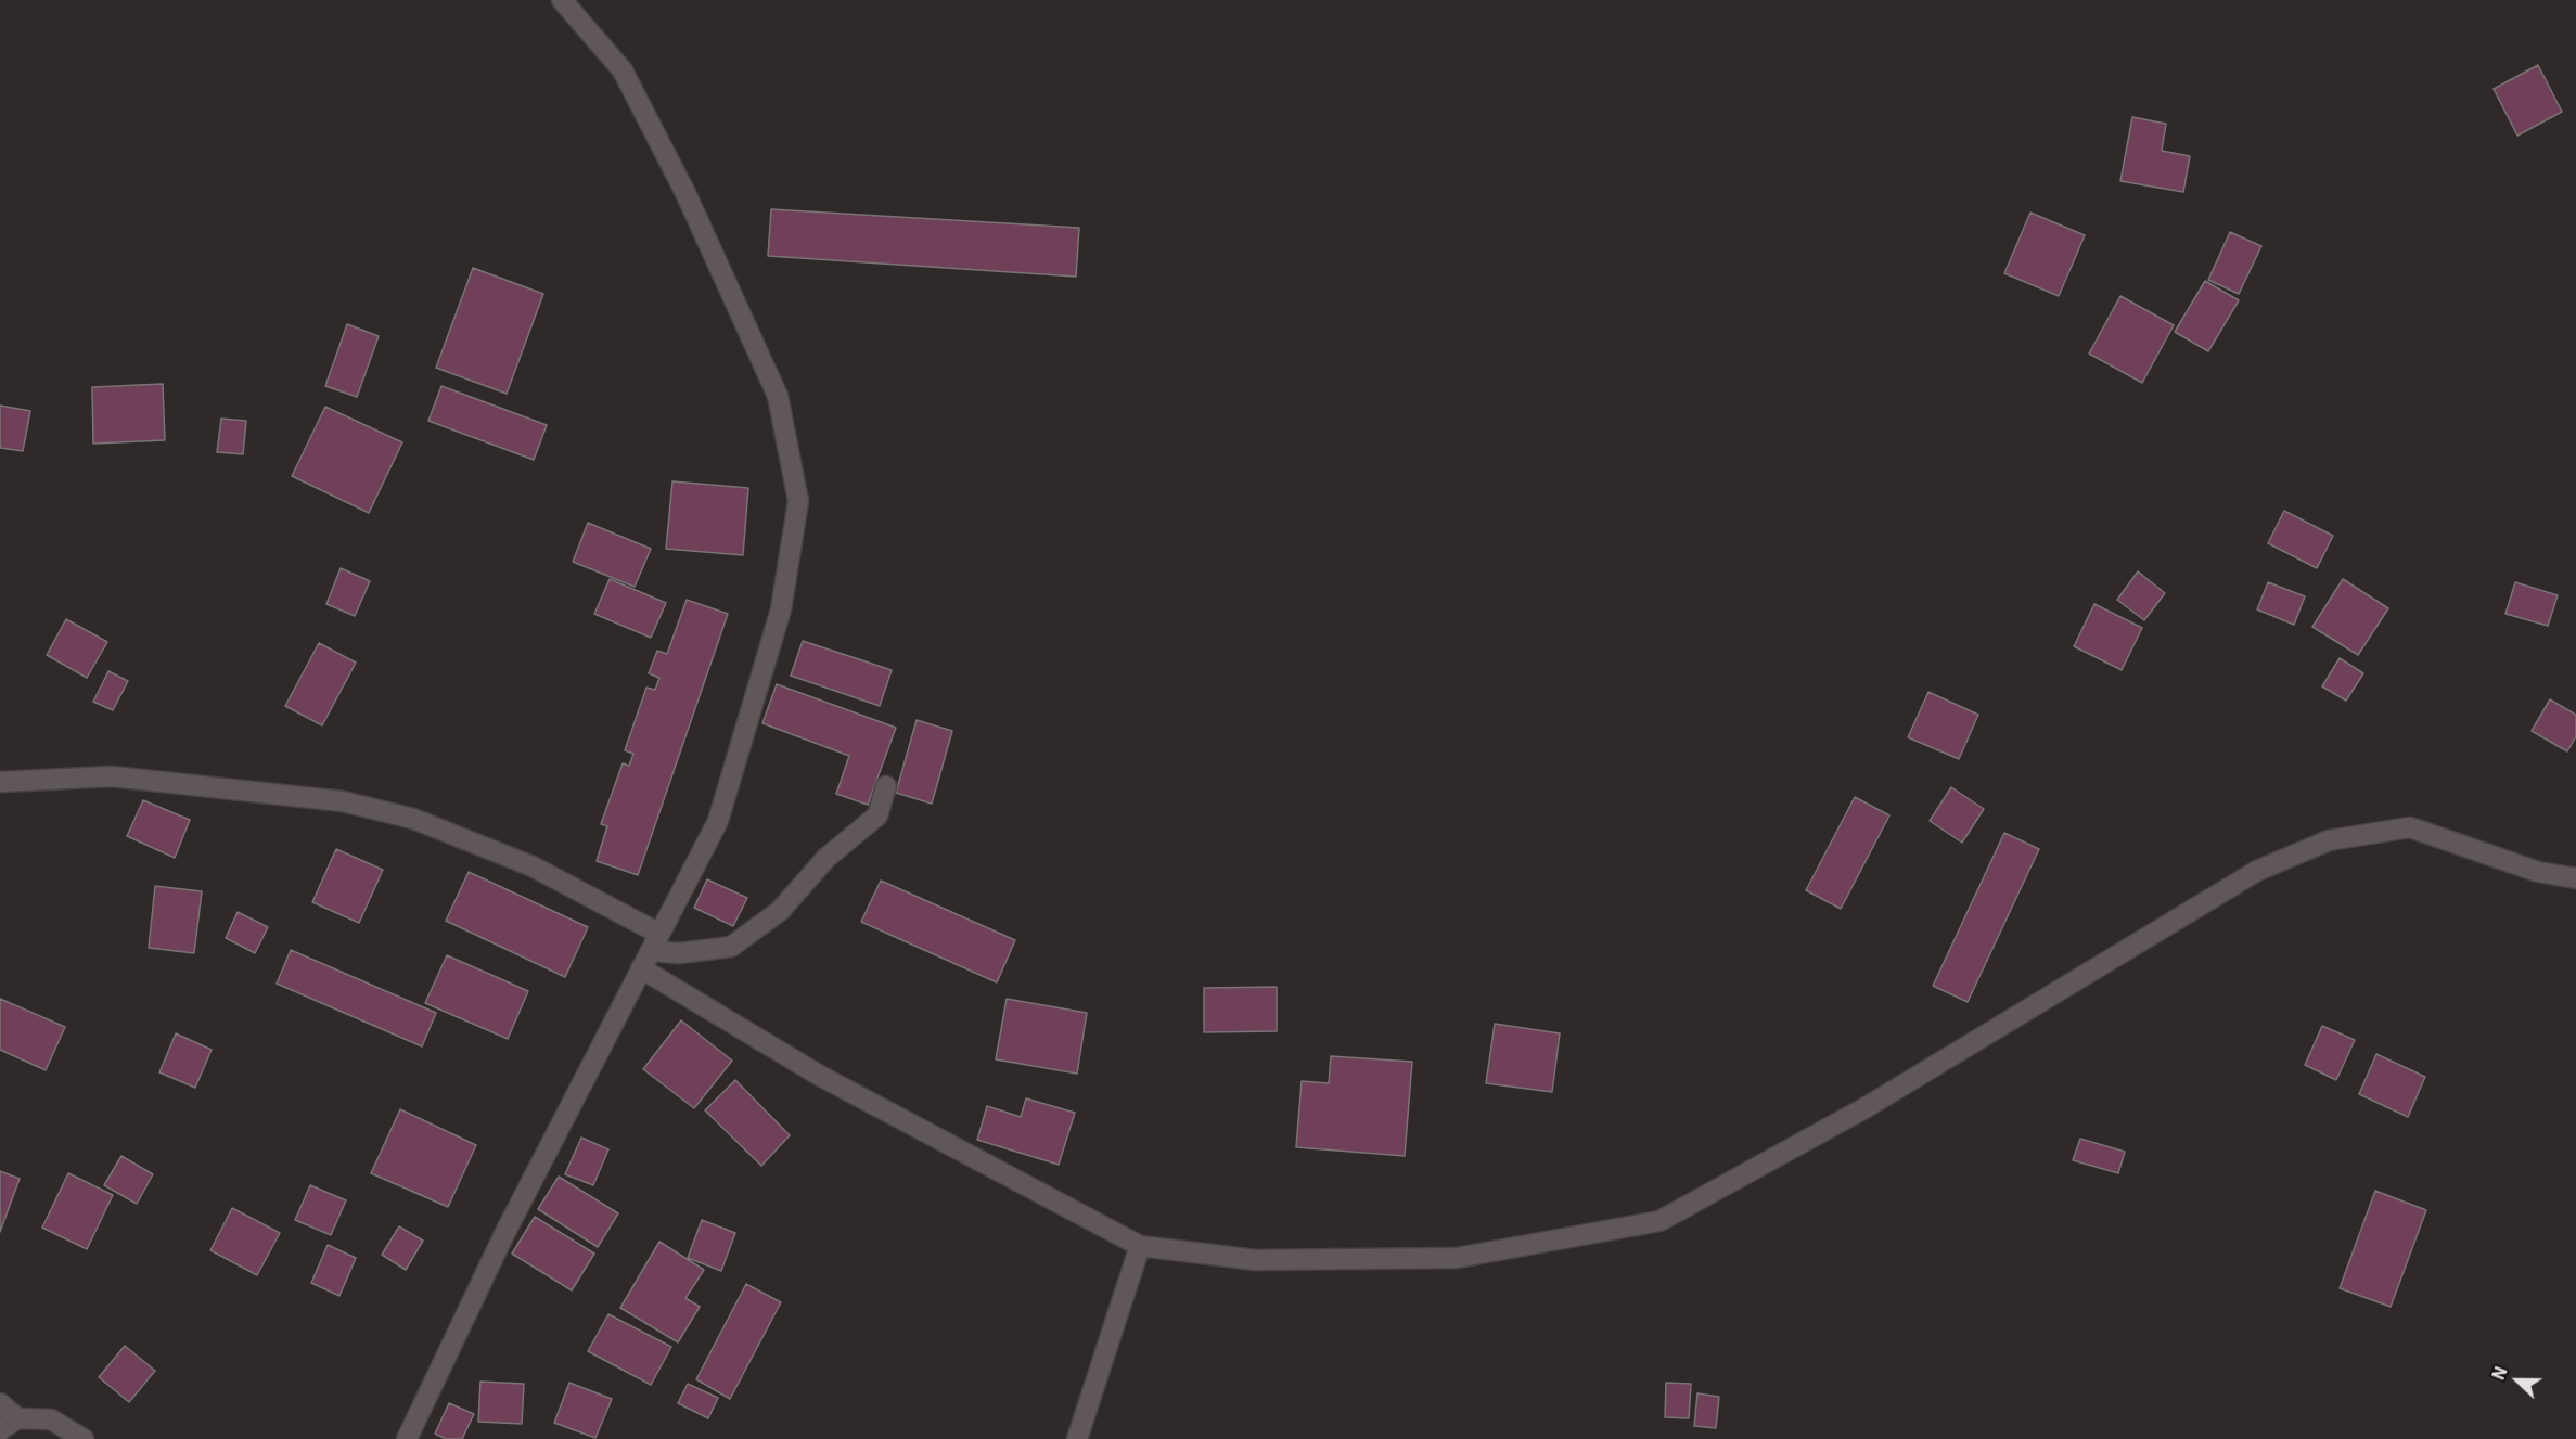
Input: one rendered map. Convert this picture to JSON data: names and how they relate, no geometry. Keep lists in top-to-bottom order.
{
  "north": "left"
}
